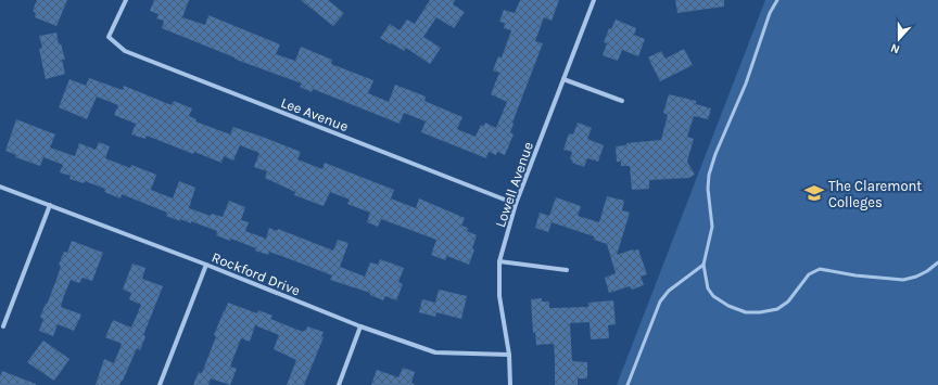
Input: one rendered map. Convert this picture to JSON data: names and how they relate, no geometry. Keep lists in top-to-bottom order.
{
  "streets": {
    "street": ["Lee Avenue", "Lowell Avenue", "Rockford Drive"]
  },
  "crossings": [
    ["Lee Avenue", "Lowell Avenue"],
    ["Lowell Avenue", "Rockford Drive"]
  ],
  "places": {
    "school or university": ["The Claremont Colleges"]
  },
  "north": "bottom"
}
